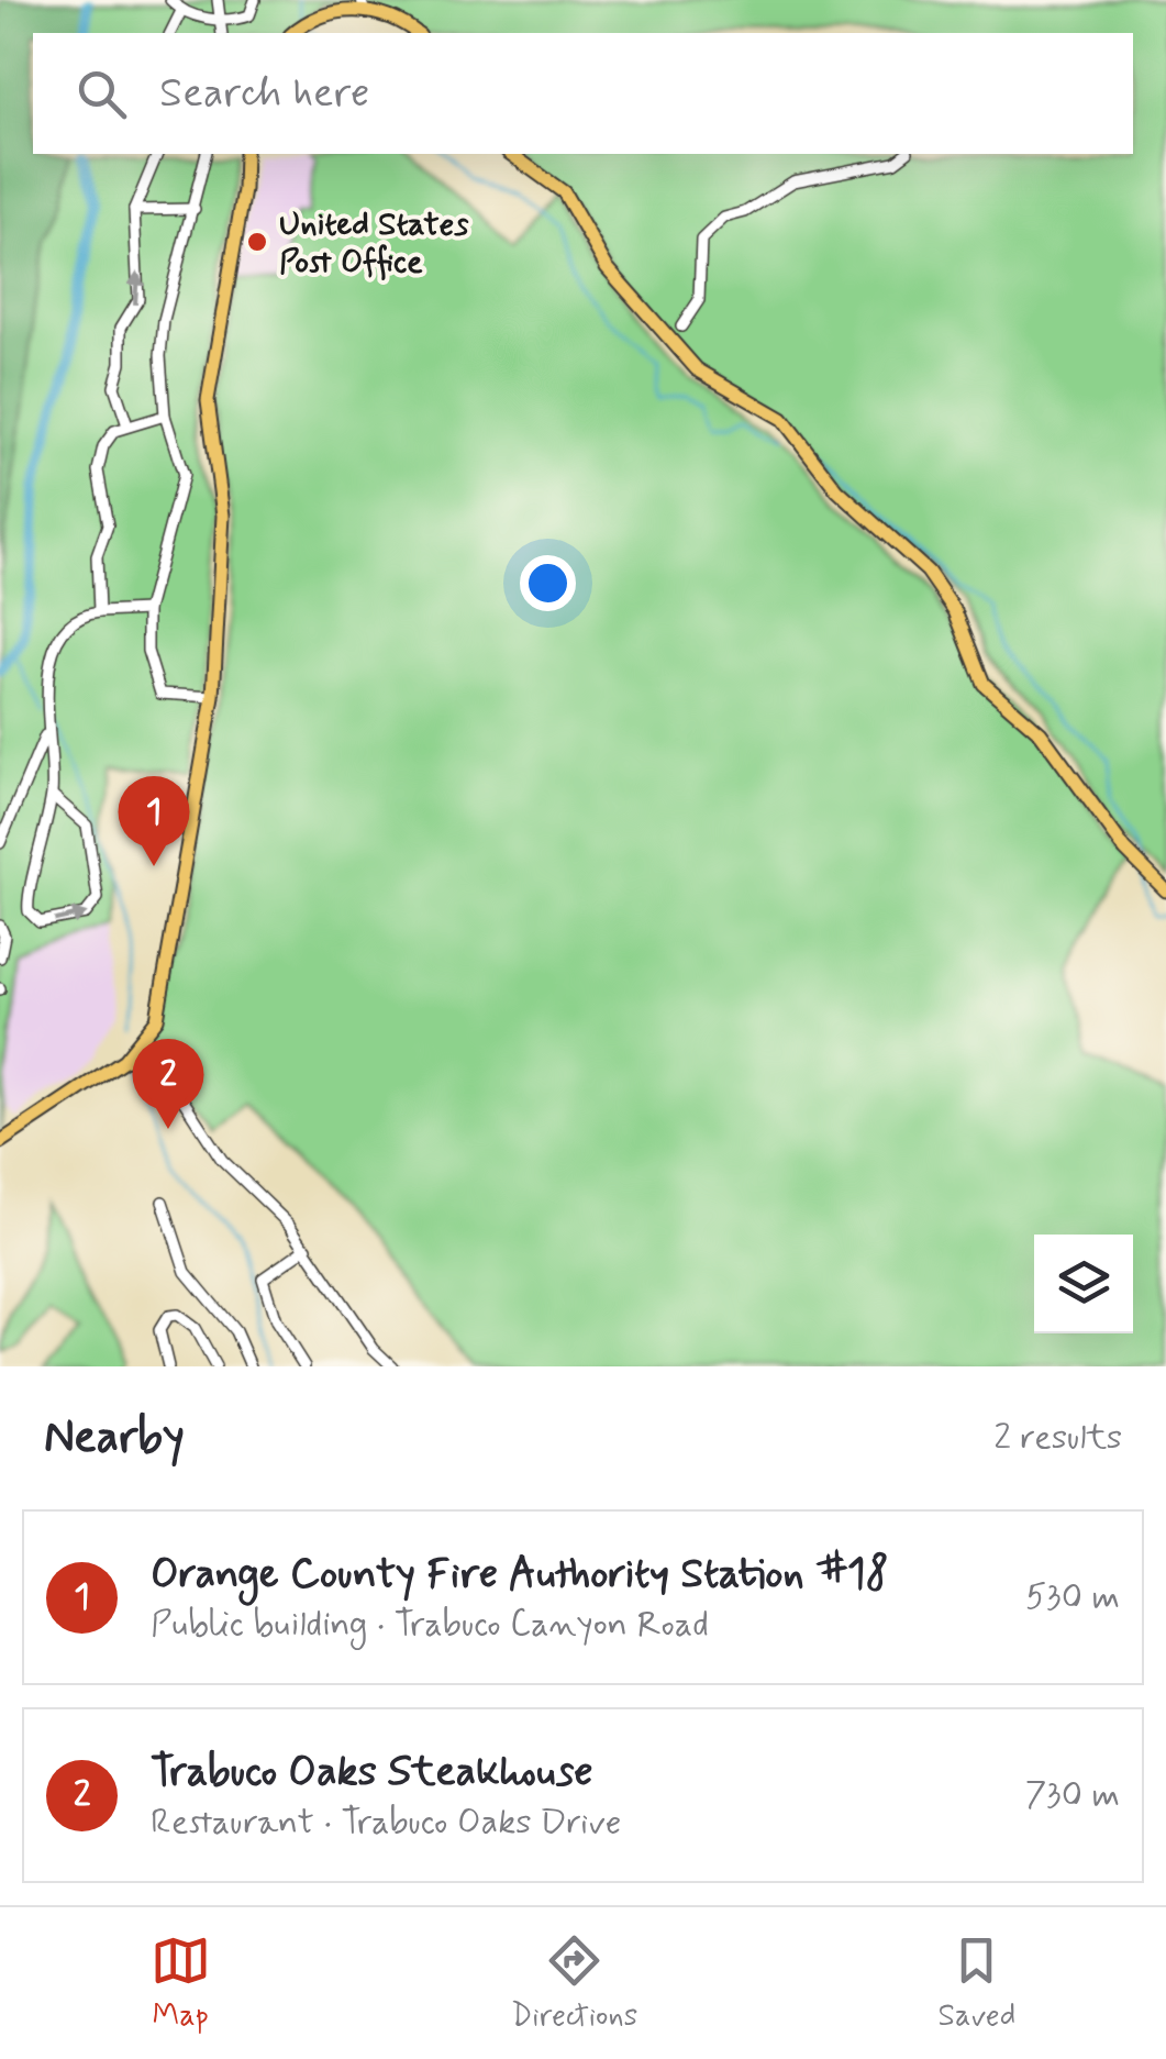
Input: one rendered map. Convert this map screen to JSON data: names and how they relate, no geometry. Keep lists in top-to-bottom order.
{
  "places": ["United States Post Office"],
  "page": {
    "search": "Search here",
    "pins": ["1", "2"],
    "heading": ["Nearby", "2 results"],
    "list": [
      {
        "mark": "1",
        "name": "Orange County Fire Authority Station #18",
        "note": "Public building · Trabuco Canyon Road",
        "value": "530 m"
      },
      {
        "mark": "2",
        "name": "Trabuco Oaks Steakhouse",
        "note": "Restaurant · Trabuco Oaks Drive",
        "value": "730 m"
      }
    ],
    "nav": ["Map", "Directions", "Saved"]
  }
}
